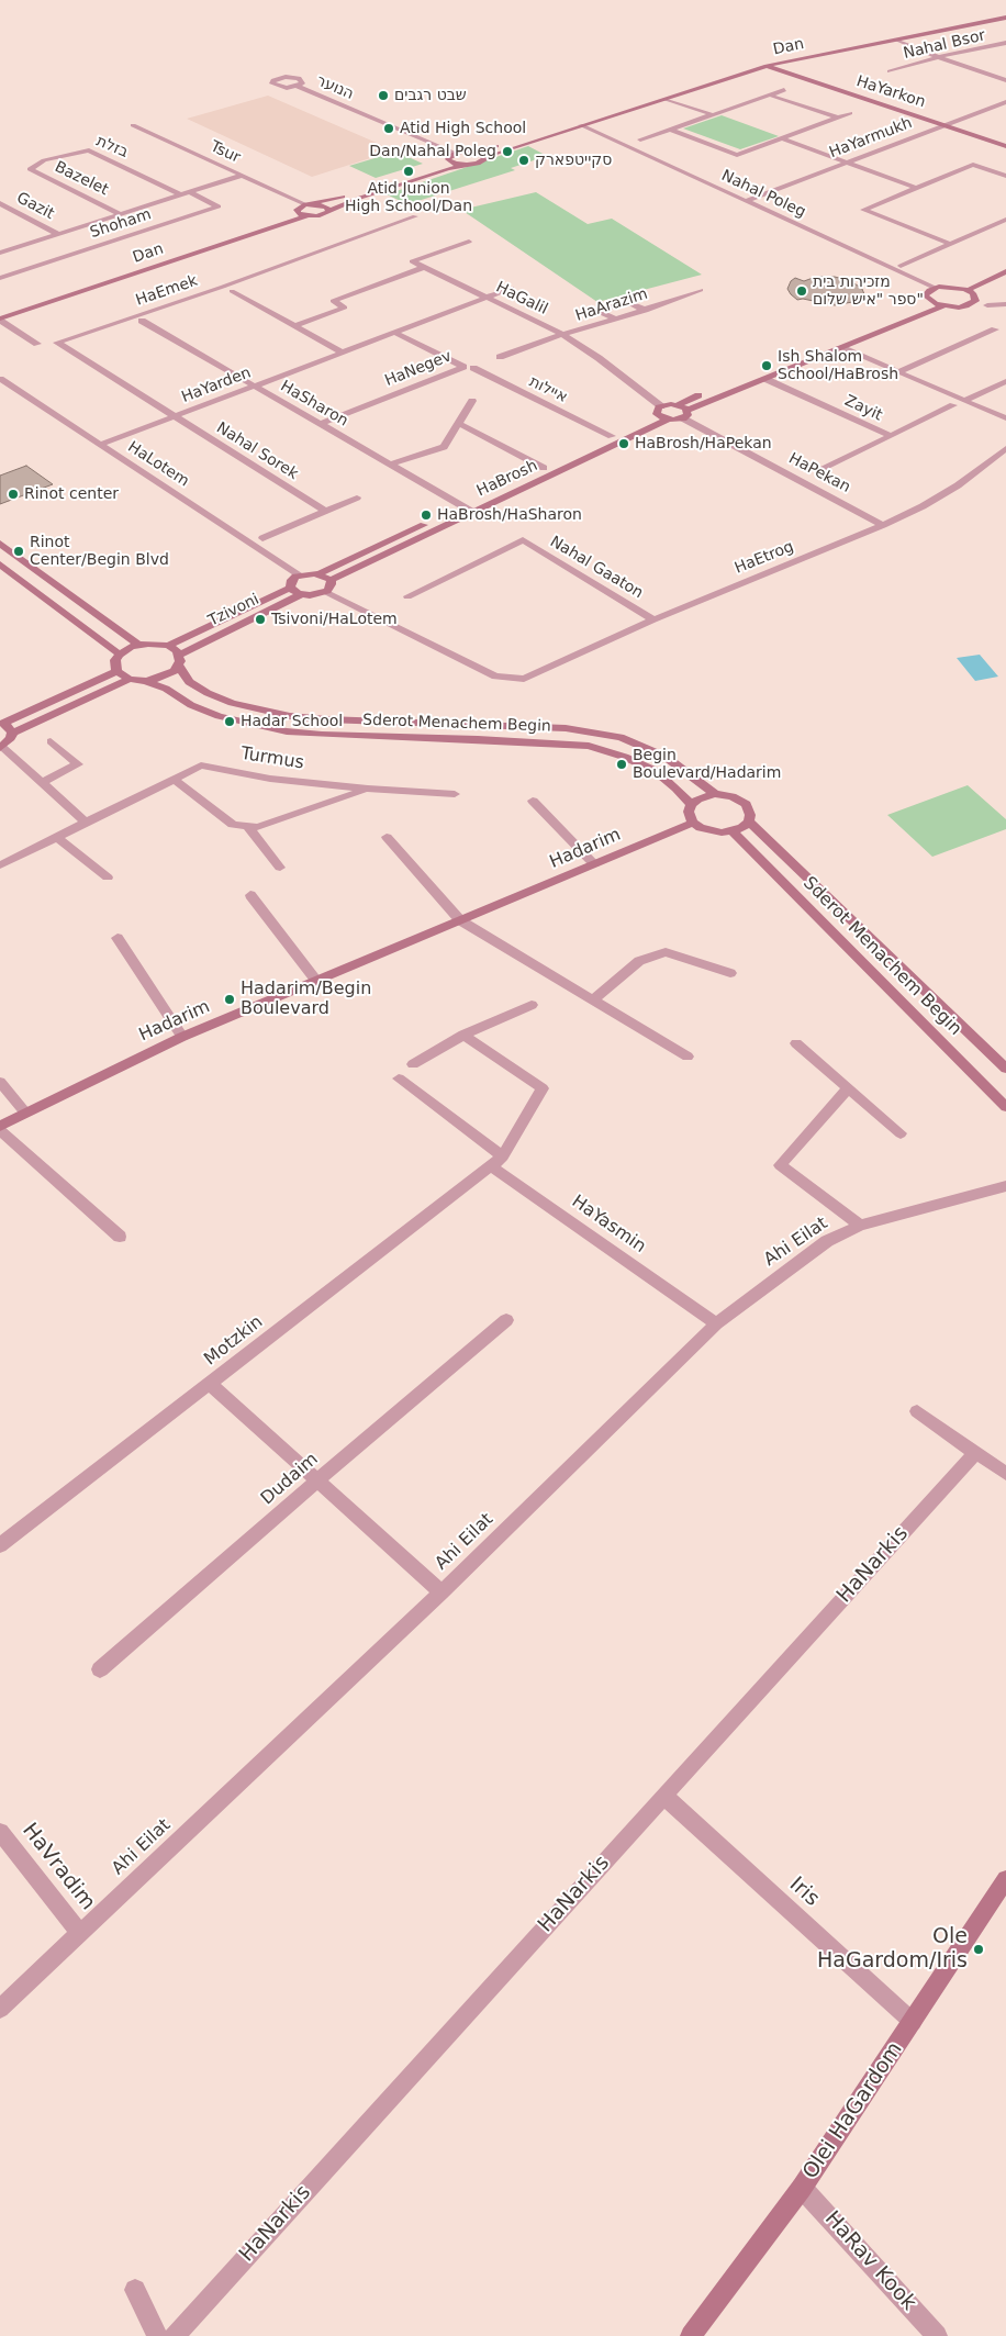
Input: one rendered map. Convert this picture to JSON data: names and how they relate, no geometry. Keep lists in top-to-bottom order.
{
  "streets": {
    "street": [
      "Nahal Bsor",
      "Dan",
      "הנוער",
      "HaYarkon",
      "HaYarmukh",
      "בזלת",
      "Tsur",
      "Nahal Poleg",
      "Gazit",
      "Shoham",
      "HaEmek",
      "HaGalil",
      "HaArazim",
      "HaNegev",
      "HaYarden",
      "איילות",
      "HaSharon",
      "Zayit",
      "Nahal Sorek",
      "HaLotem",
      "HaPekan",
      "HaBrosh",
      "HaEtrog",
      "Nahal Gaaton",
      "Tzivoni",
      "Sderot Menachem Begin",
      "Turmus",
      "Hadarim",
      "HaYasmin",
      "Ahi Eilat",
      "Motzkin",
      "Dudaim",
      "HaNarkis",
      "HaVradim",
      "Iris",
      "Olei HaGardom",
      "HaRav Kook"
    ]
  },
  "crossings": [
    ["Dan", "הנוער"],
    ["Dan", "HaYarkon"],
    ["Dan", "Tsur"],
    ["Dan", "Nahal Poleg"],
    ["HaYarkon", "HaYarmukh"],
    ["HaYarmukh", "Nahal Poleg"],
    ["בזלת", "Shoham"],
    ["Tsur", "Shoham"],
    ["Gazit", "Shoham"],
    ["HaEmek", "HaYarden"],
    ["HaEmek", "Nahal Sorek"],
    ["HaGalil", "HaArazim"],
    ["HaGalil", "HaBrosh"],
    ["HaNegev", "HaYarden"],
    ["HaNegev", "HaSharon"],
    ["HaYarden", "HaSharon"],
    ["HaYarden", "Nahal Sorek"],
    ["HaYarden", "HaLotem"],
    ["איילות", "HaBrosh"],
    ["HaSharon", "HaBrosh"],
    ["HaLotem", "HaBrosh"],
    ["HaPekan", "HaEtrog"],
    ["HaEtrog", "Nahal Gaaton"],
    ["Tzivoni", "Sderot Menachem Begin"],
    ["Sderot Menachem Begin", "Hadarim"],
    ["HaYasmin", "Ahi Eilat"],
    ["HaYasmin", "Motzkin"],
    ["Ahi Eilat", "HaVradim"],
    ["HaNarkis", "Iris"],
    ["Iris", "Olei HaGardom"],
    ["Olei HaGardom", "HaRav Kook"]
  ],
  "places": [
    "שבט רגבים",
    "Atid High School",
    "Dan/Nahal Poleg",
    "סקייטפארק",
    "Atid Junion High School/Dan",
    "מזכירות בית ספר \"איש שלום\"",
    "Ish Shalom School/HaBrosh",
    "HaBrosh/HaPekan",
    "Rinot center",
    "HaBrosh/HaSharon",
    "Rinot Center/Begin Blvd",
    "Tsivoni/HaLotem",
    "Hadar School",
    "Begin Boulevard/Hadarim",
    "Hadarim/Begin Boulevard",
    "Ole HaGardom/Iris"
  ]
}
